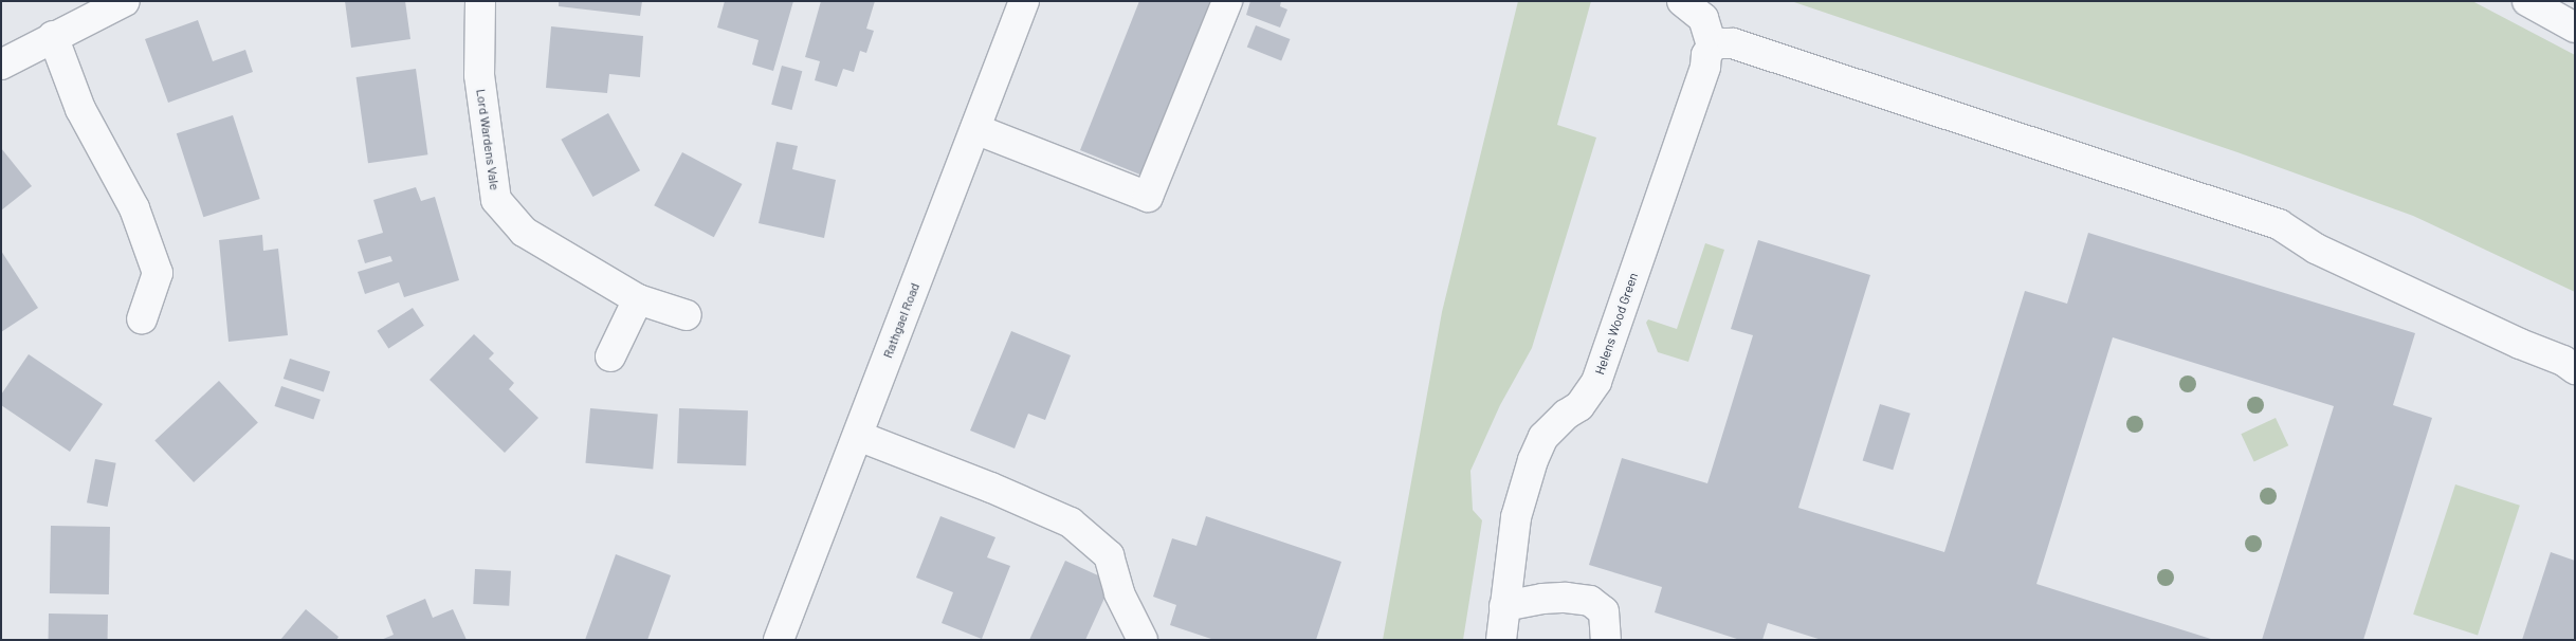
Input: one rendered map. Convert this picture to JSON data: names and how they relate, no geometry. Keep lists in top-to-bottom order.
{
  "streets": {
    "street": ["Lord Wardens Vale", "Rathgael Road", "Helens Wood Green"]
  }
}
